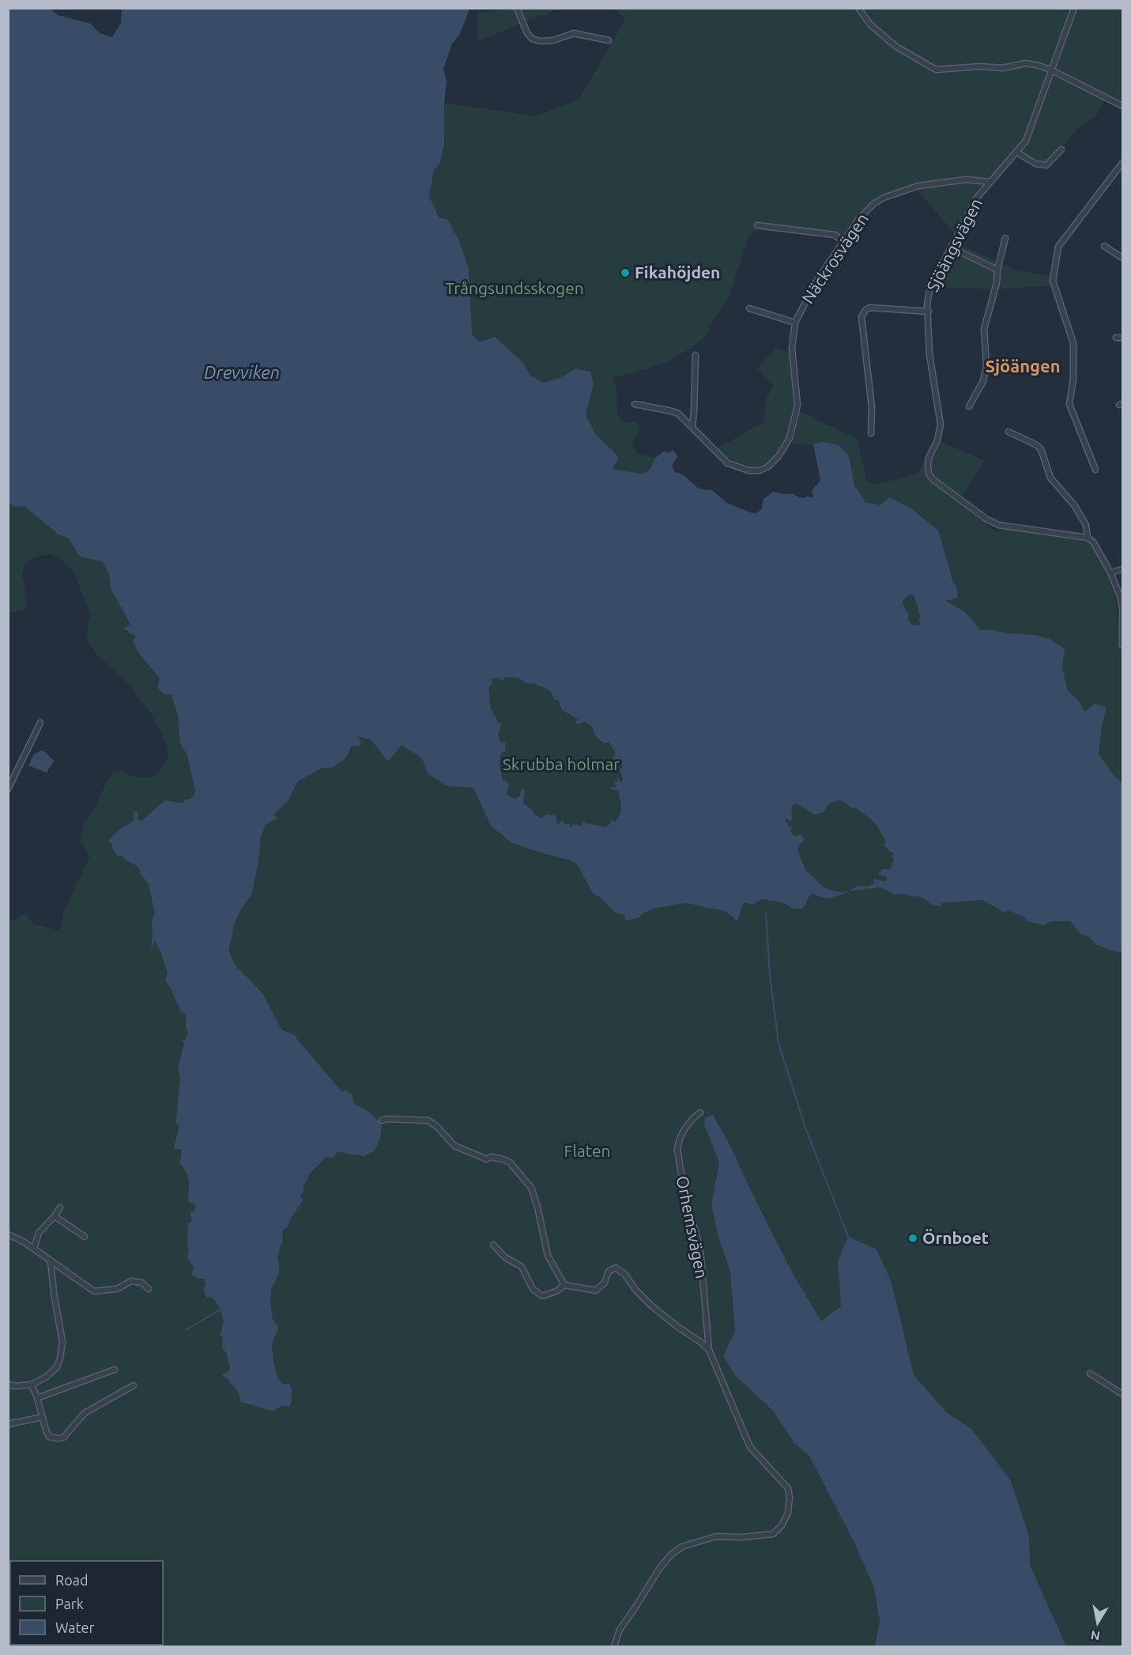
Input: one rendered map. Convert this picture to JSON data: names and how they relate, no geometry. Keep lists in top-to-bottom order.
{
  "streets": {
    "street": ["Sjöängsvägen", "Näckrosvägen", "Orhemsvägen"]
  },
  "crossings": [
    ["Sjöängsvägen", "Näckrosvägen"]
  ],
  "districts": ["Sjöängen"],
  "water": ["Drevviken"],
  "parks": ["Trångsundsskogen", "Skrubba holmar", "Flaten"],
  "places": ["Fikahöjden", "Örnboet"],
  "legend": ["Road", "Park", "Water"],
  "north": "bottom"
}
